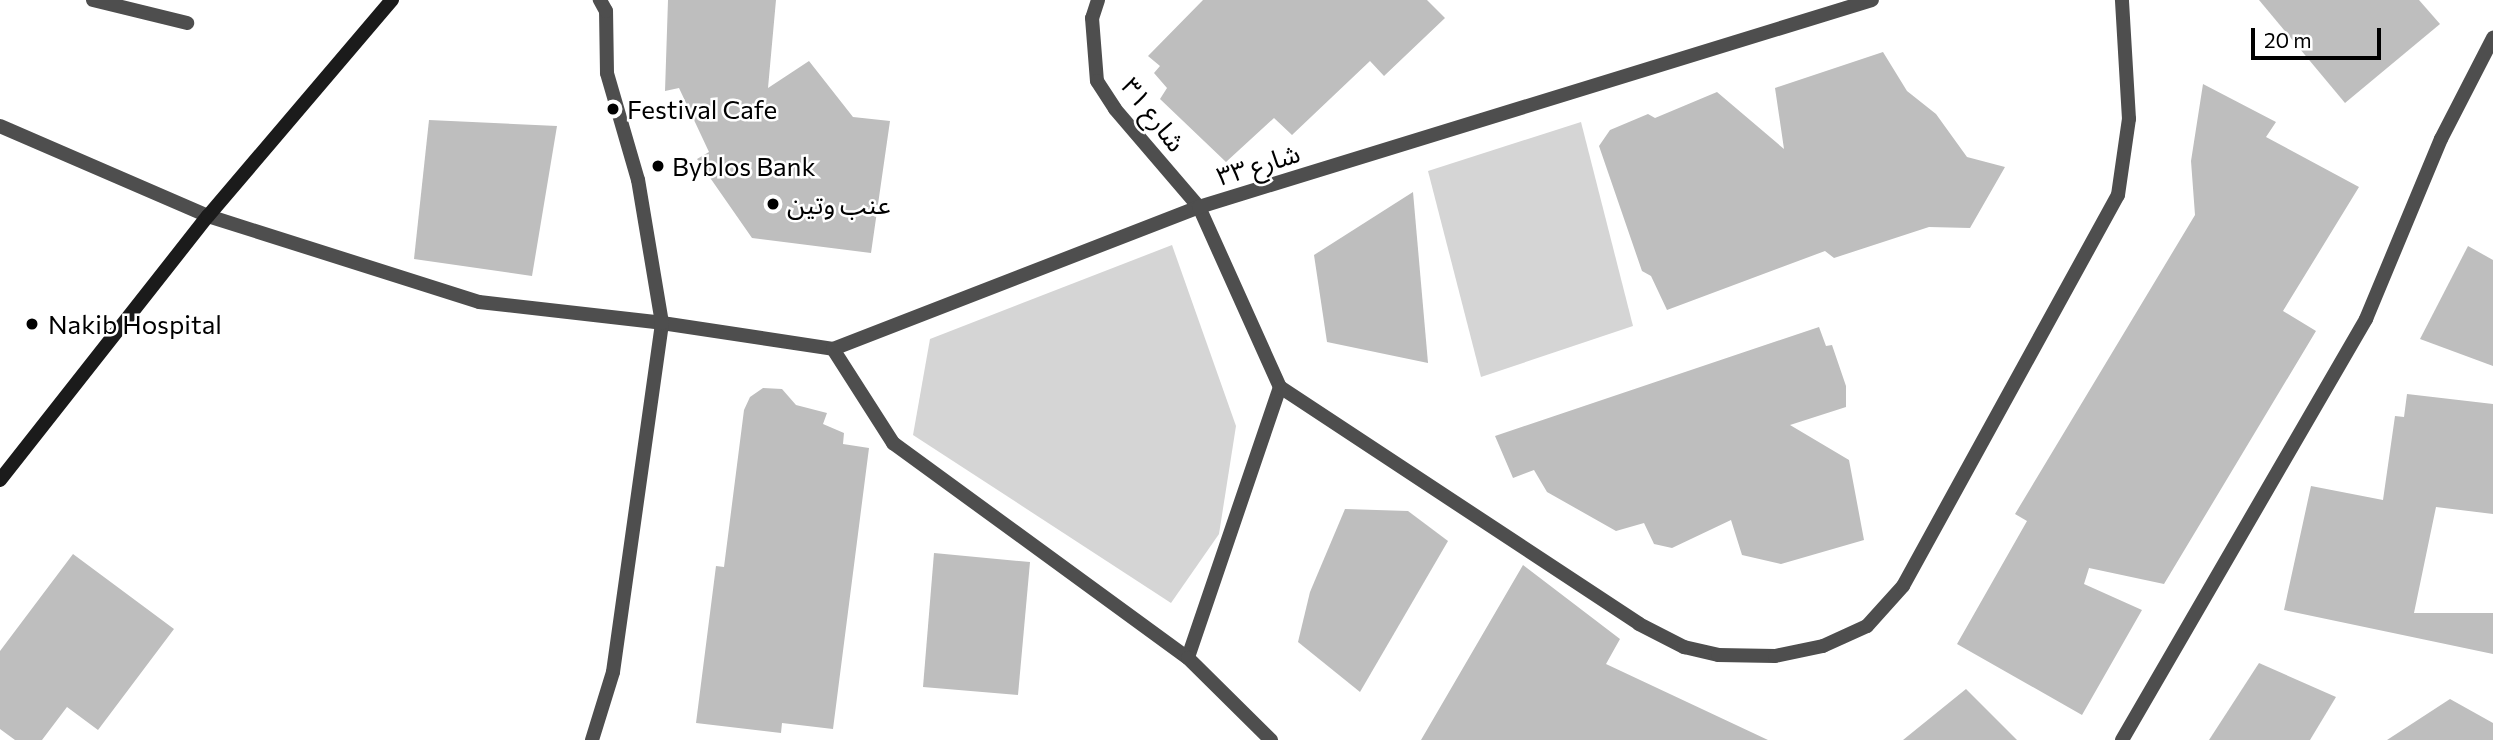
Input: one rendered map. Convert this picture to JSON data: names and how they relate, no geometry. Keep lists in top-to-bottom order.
{
  "streets": {
    "street": ["شارع ٣١", "شارع ٣٣"]
  },
  "crossings": [
    ["شارع ٣١", "شارع ٣٣"]
  ],
  "places": [
    "Festival Cafe",
    "Byblos Bank",
    "عنب وتين",
    "Nakib Hospital"
  ],
  "scale_bar": "20 m"
}
